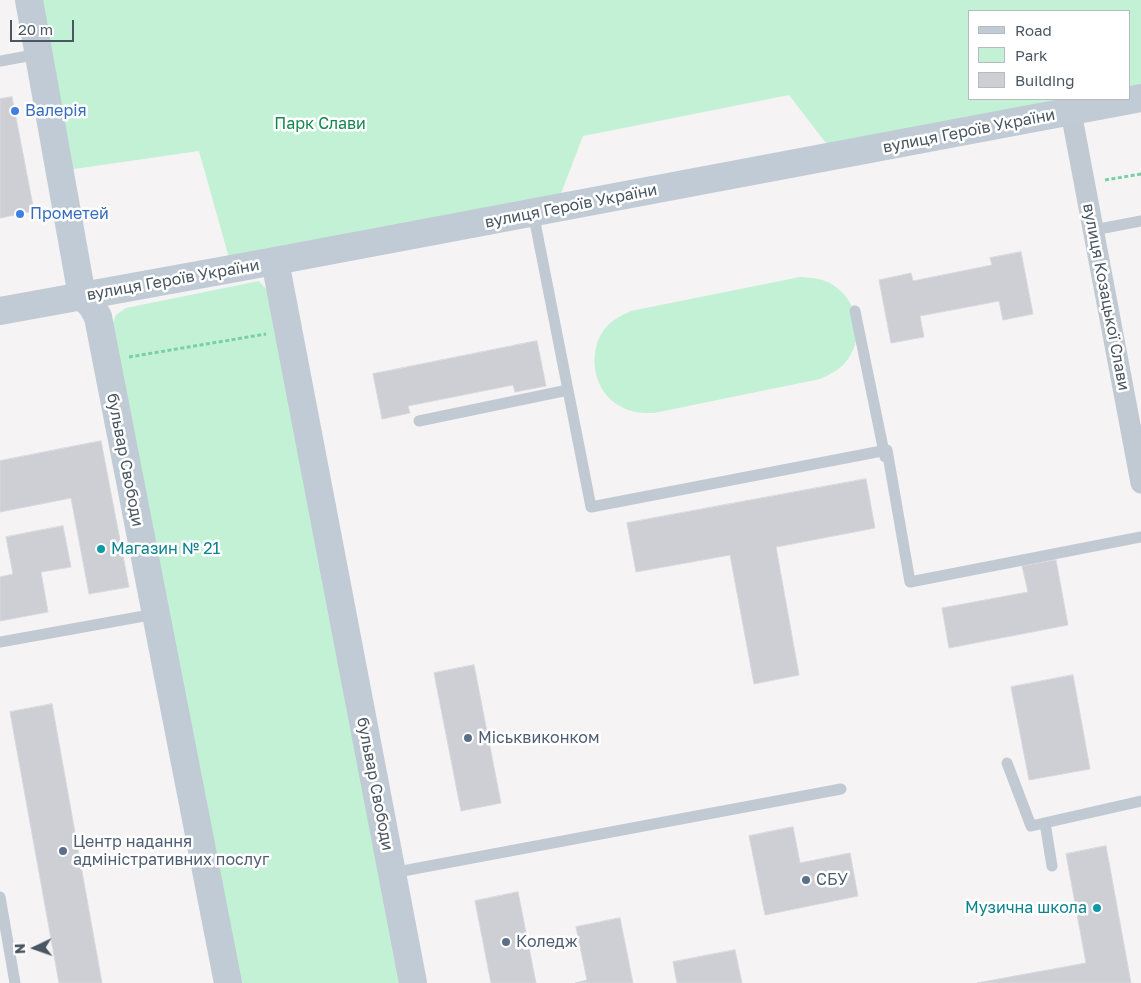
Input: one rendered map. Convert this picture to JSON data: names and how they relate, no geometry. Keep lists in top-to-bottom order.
{
  "streets": {
    "street": ["вулиця Героїв України", "вулиця Козацької Слави", "бульвар Свободи"]
  },
  "crossings": [
    ["вулиця Героїв України", "вулиця Козацької Слави"],
    ["вулиця Героїв України", "бульвар Свободи"]
  ],
  "parks": ["Парк Слави"],
  "places": [
    "Валерія",
    "Прометей",
    "Магазин № 21",
    "Міськвиконком",
    "Центр надання адміністративних послуг",
    "СБУ",
    "Музична школа",
    "Коледж"
  ],
  "legend": ["Road", "Park", "Building"],
  "scale_bar": "20 m",
  "north": "left"
}
